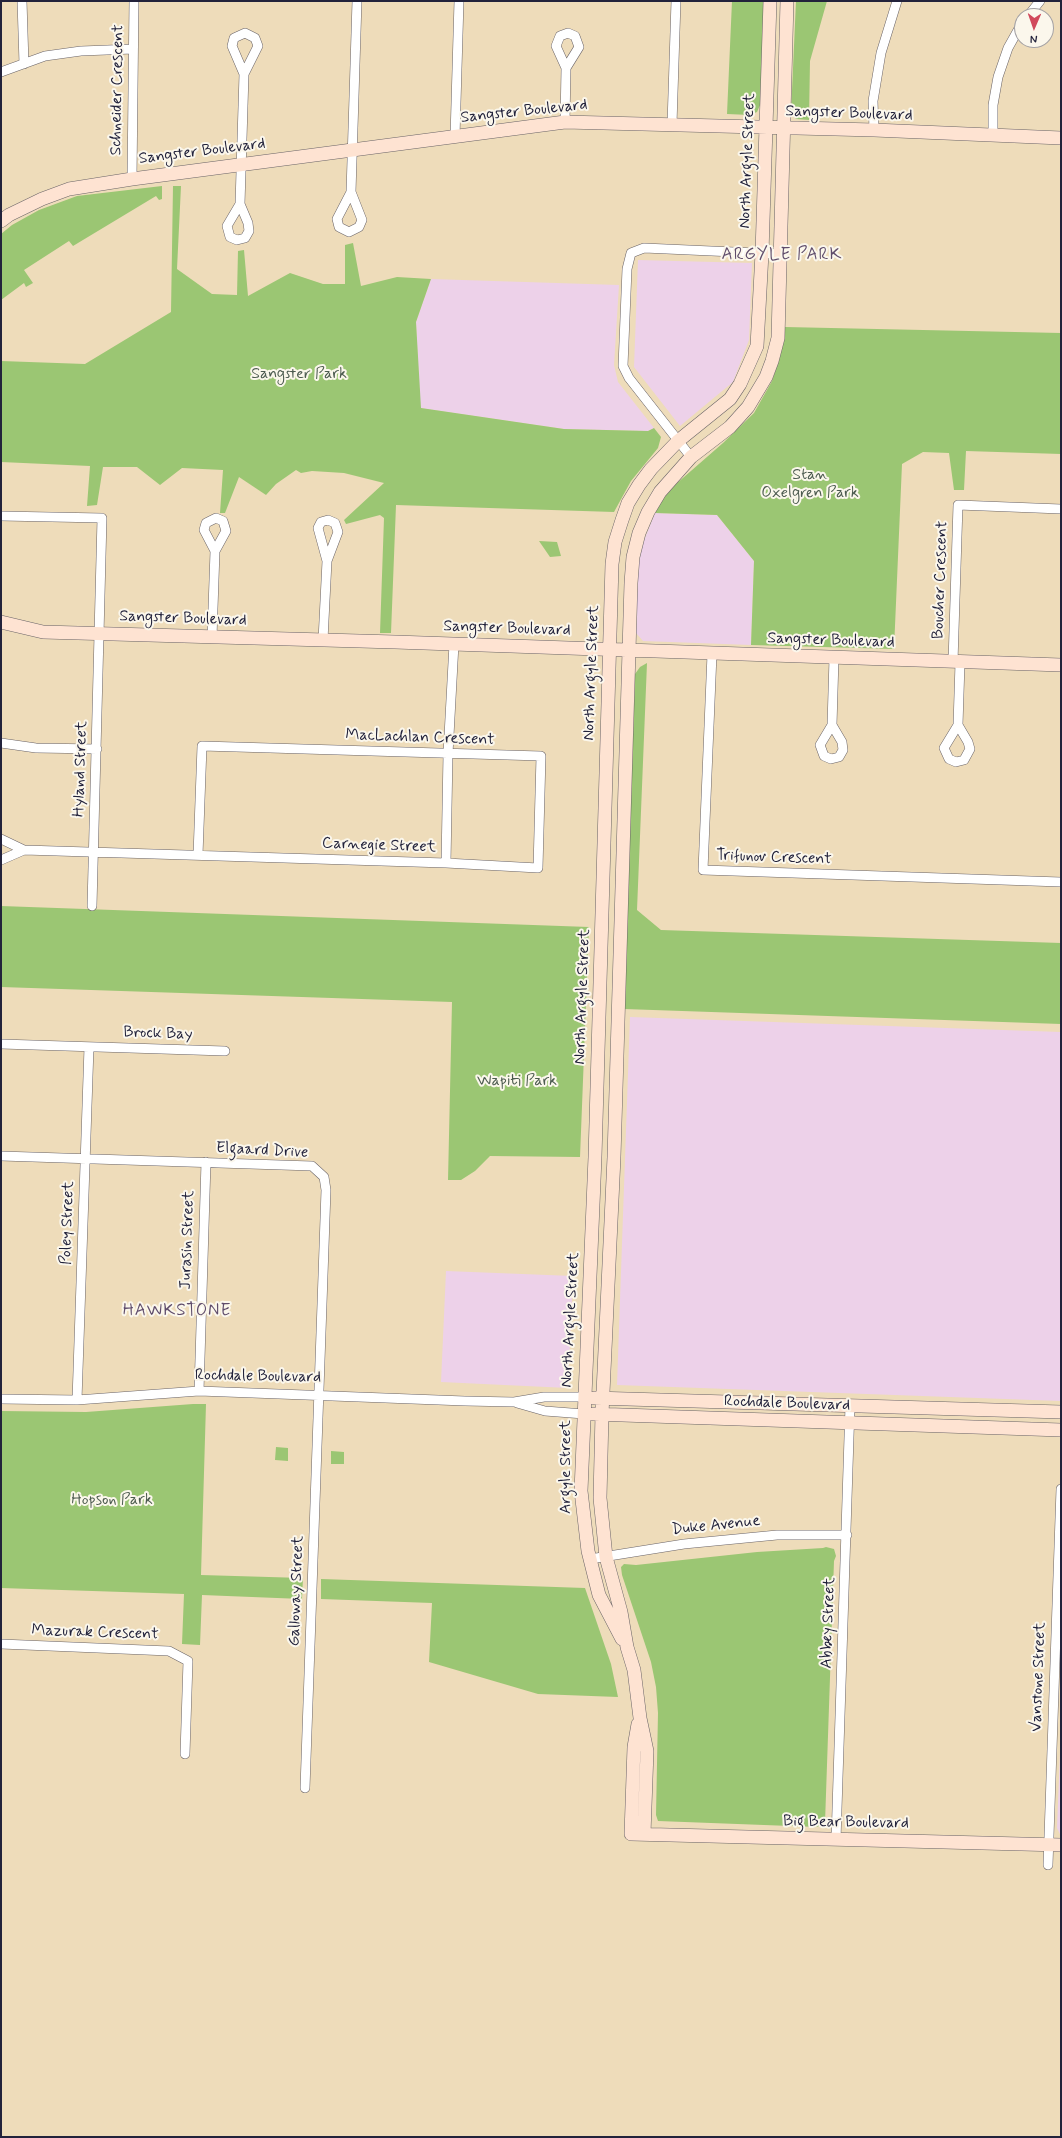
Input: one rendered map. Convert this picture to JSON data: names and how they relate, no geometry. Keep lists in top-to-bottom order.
{
  "streets": {
    "street": [
      "Schneider Crescent",
      "Sangster Boulevard",
      "North Argyle Street",
      "Boucher Crescent",
      "MacLachlan Crescent",
      "Hyland Street",
      "Carnegie Street",
      "Trifunov Crescent",
      "Brock Bay",
      "Elgaard Drive",
      "Poley Street",
      "Jurasin Street",
      "Rochdale Boulevard",
      "Argyle Street",
      "Duke Avenue",
      "Galloway Street",
      "Abbey Street",
      "Mazurak Crescent",
      "Vanstone Street",
      "Big Bear Boulevard"
    ]
  },
  "crossings": [
    ["Schneider Crescent", "Sangster Boulevard"],
    ["Sangster Boulevard", "North Argyle Street"],
    ["Sangster Boulevard", "Boucher Crescent"],
    ["Sangster Boulevard", "Hyland Street"],
    ["Sangster Boulevard", "Carnegie Street"],
    ["Sangster Boulevard", "Trifunov Crescent"],
    ["North Argyle Street", "Rochdale Boulevard"],
    ["North Argyle Street", "Argyle Street"],
    ["MacLachlan Crescent", "Carnegie Street"],
    ["Hyland Street", "Carnegie Street"],
    ["Brock Bay", "Poley Street"],
    ["Elgaard Drive", "Poley Street"],
    ["Elgaard Drive", "Jurasin Street"],
    ["Elgaard Drive", "Rochdale Boulevard"],
    ["Elgaard Drive", "Galloway Street"],
    ["Poley Street", "Rochdale Boulevard"],
    ["Jurasin Street", "Rochdale Boulevard"],
    ["Rochdale Boulevard", "Argyle Street"],
    ["Rochdale Boulevard", "Galloway Street"],
    ["Rochdale Boulevard", "Abbey Street"],
    ["Argyle Street", "Duke Avenue"],
    ["Argyle Street", "Big Bear Boulevard"],
    ["Duke Avenue", "Abbey Street"],
    ["Abbey Street", "Big Bear Boulevard"],
    ["Vanstone Street", "Big Bear Boulevard"]
  ],
  "districts": ["ARGYLE PARK", "HAWKSTONE"],
  "parks": [
    "Sangster Park",
    "Stan Oxelgren Park",
    "Wapiti Park",
    "Hopson Park"
  ],
  "north": "bottom"
}
